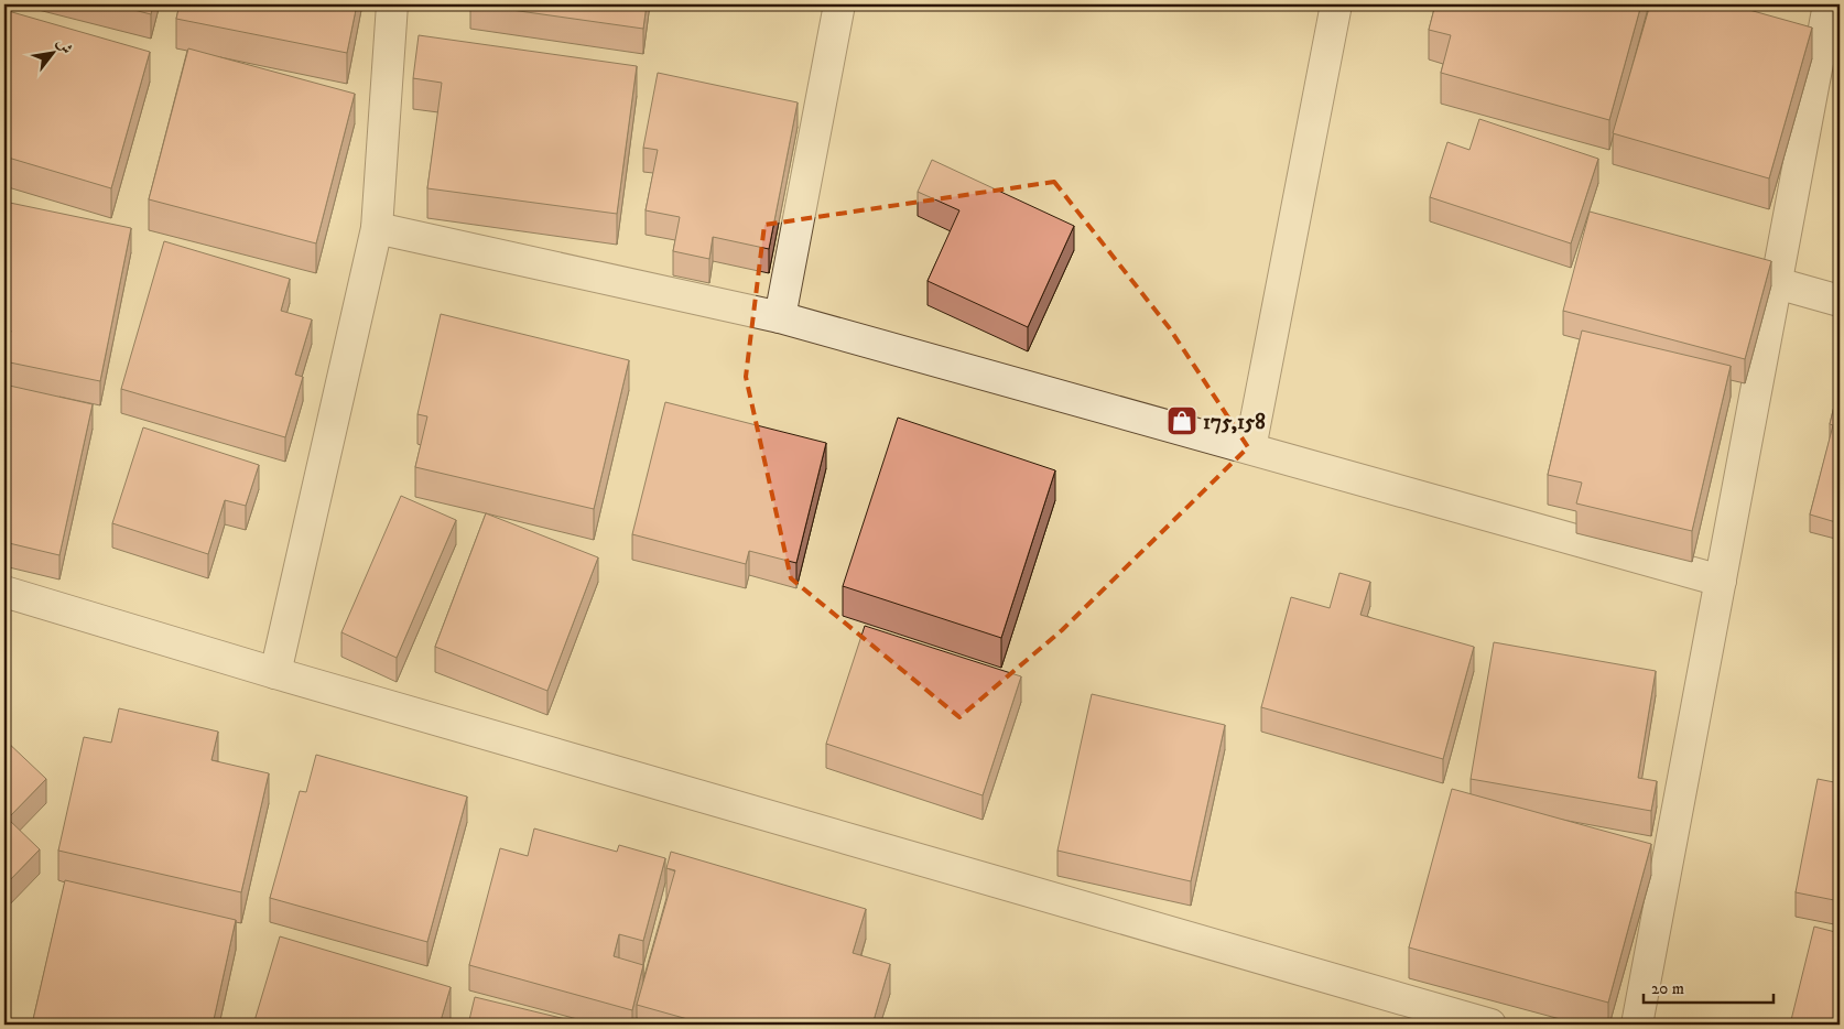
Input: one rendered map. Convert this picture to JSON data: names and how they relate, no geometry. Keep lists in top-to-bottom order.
{
  "places": {
    "shop": ["175,158"]
  },
  "scale_bar": "20 m",
  "north": "top right"
}
